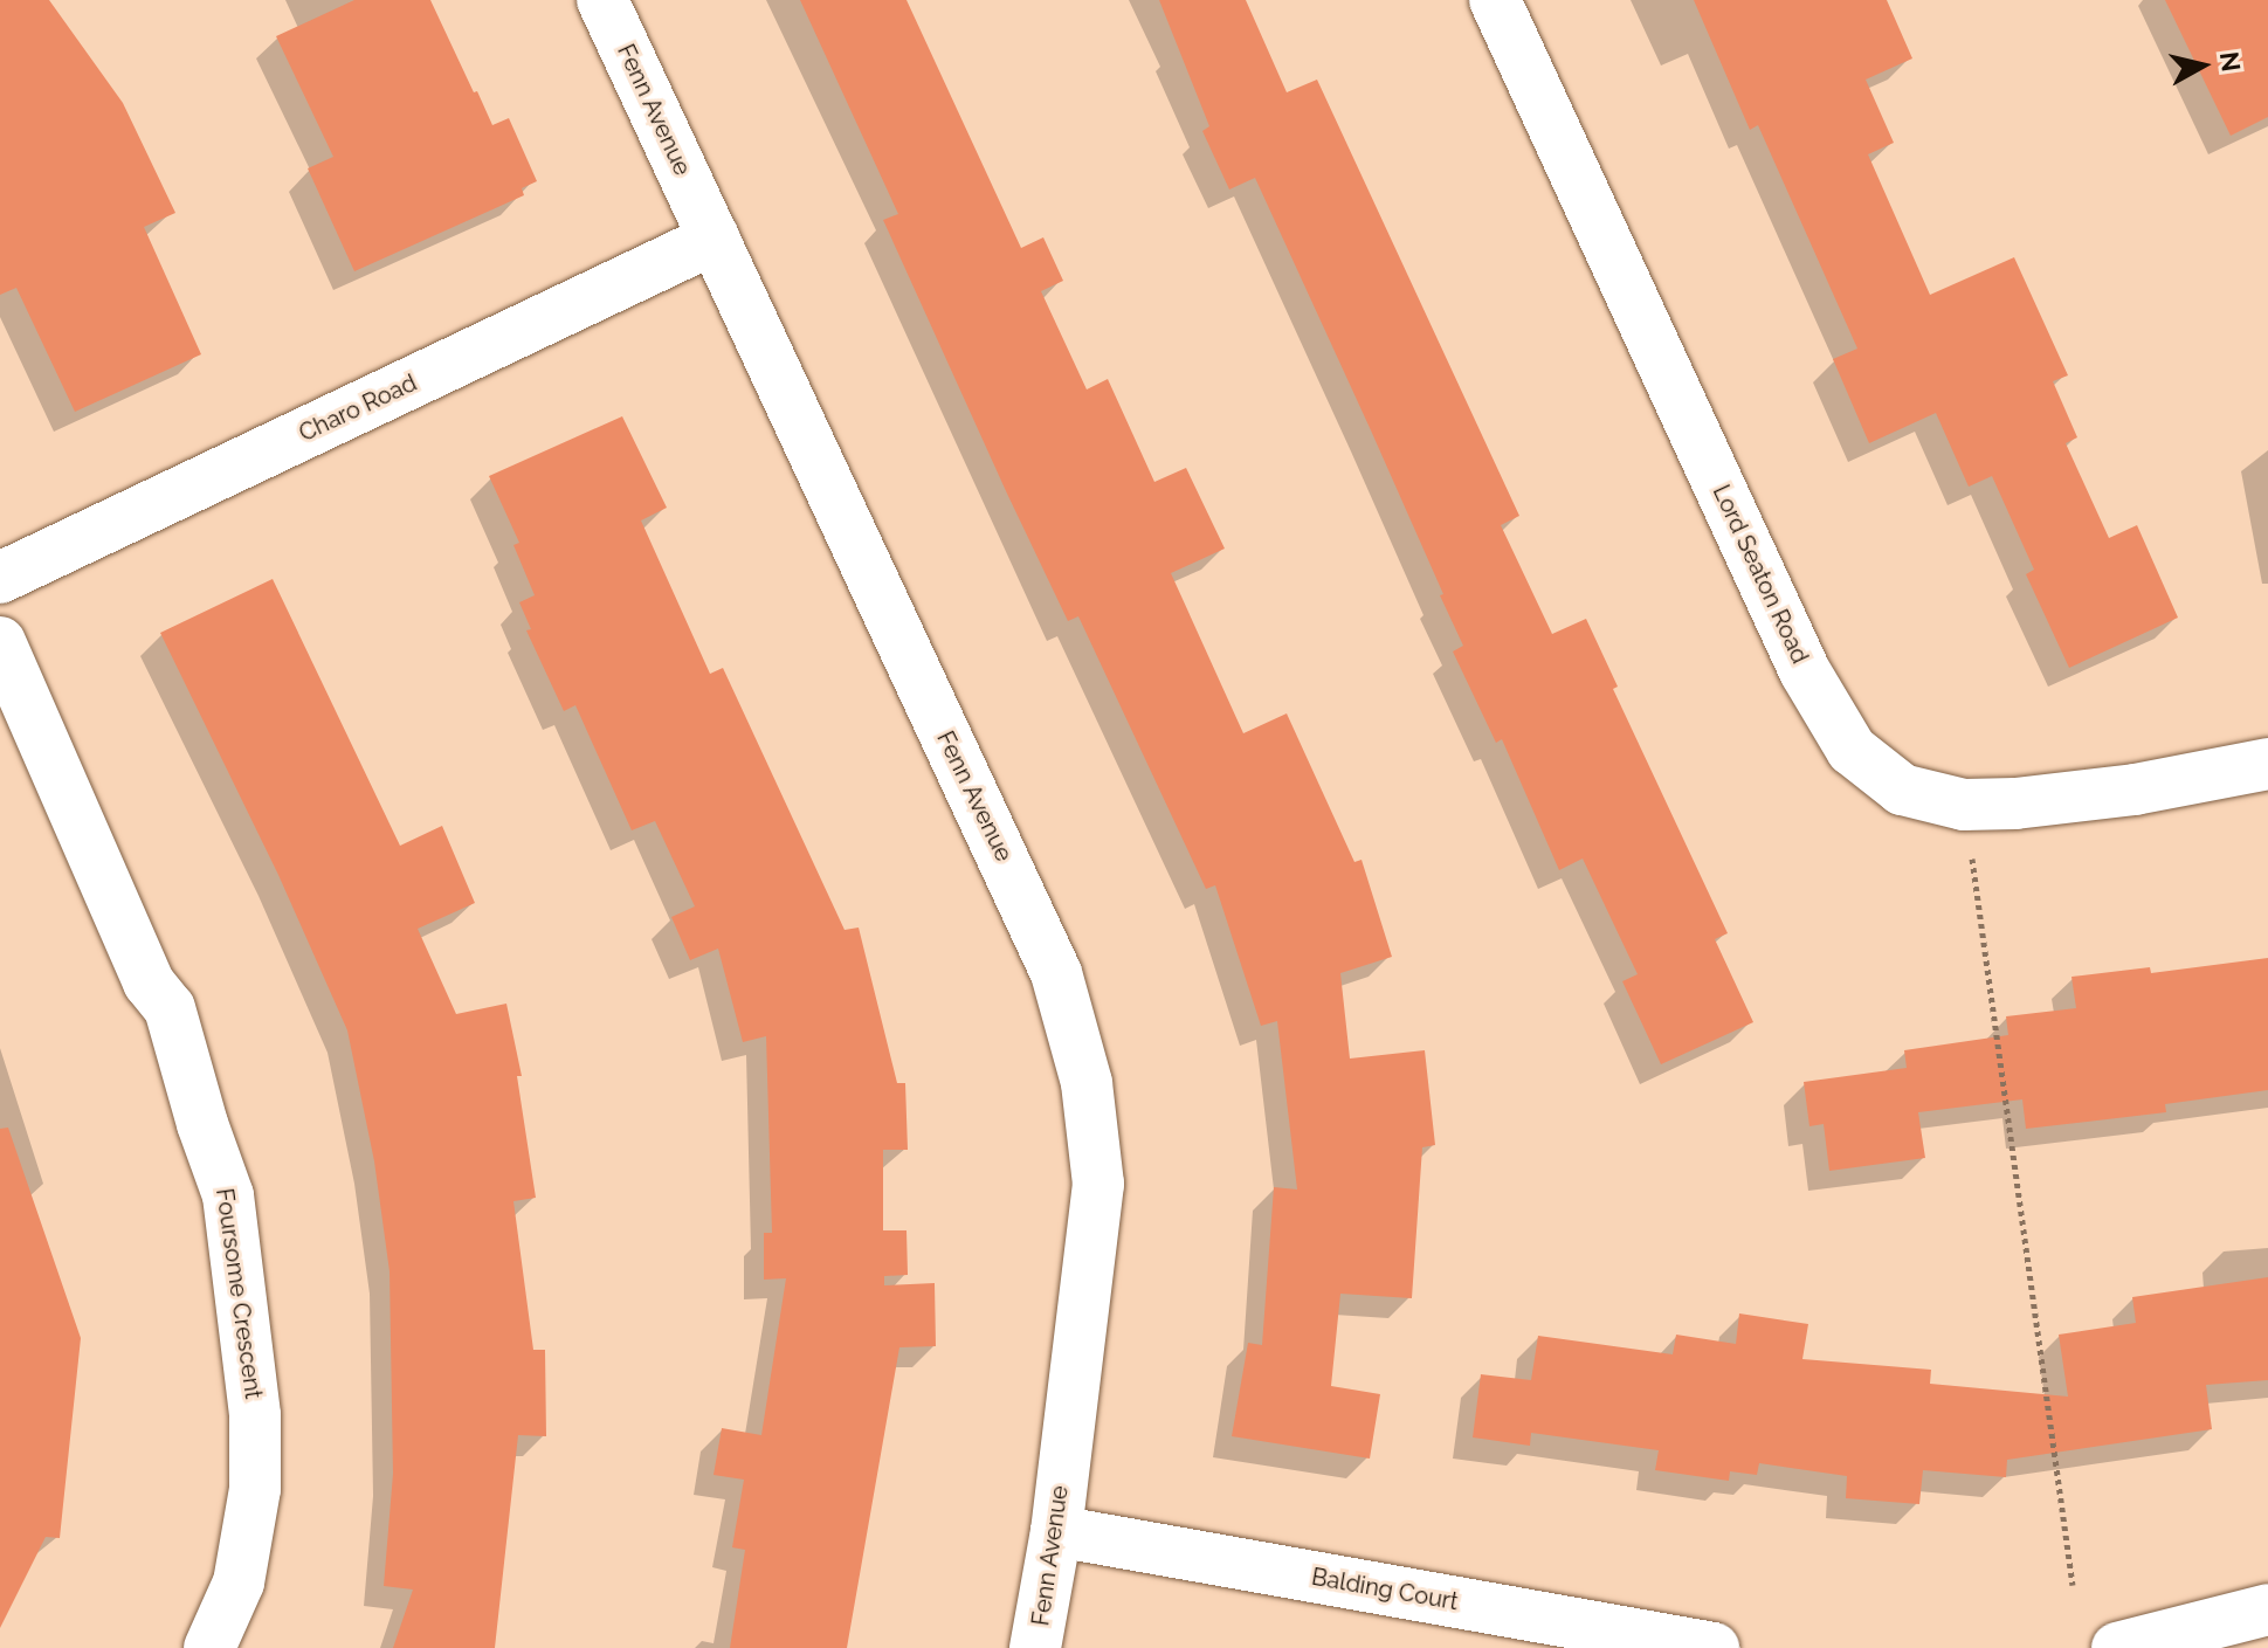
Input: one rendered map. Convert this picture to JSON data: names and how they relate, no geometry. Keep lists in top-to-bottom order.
{
  "streets": {
    "street": [
      "Fenn Avenue",
      "Charo Road",
      "Lord Seaton Road",
      "Foursome Crescent",
      "Balding Court"
    ]
  },
  "crossings": [
    ["Fenn Avenue", "Charo Road"],
    ["Fenn Avenue", "Balding Court"]
  ],
  "north": "right"
}
